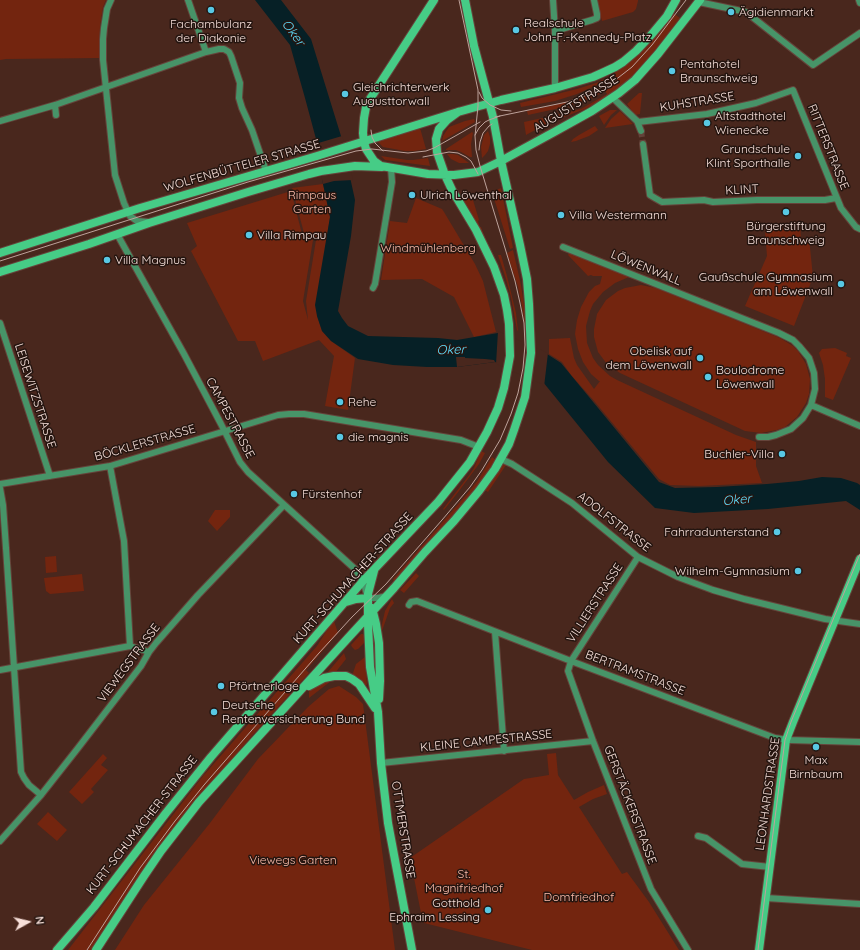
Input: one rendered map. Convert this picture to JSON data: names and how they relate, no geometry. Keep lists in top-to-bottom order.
{
  "streets": {
    "main road": [
      "AUGUSTSTRASSE",
      "WOLFENBÜTTELER STRASSE",
      "KURT-SCHUMACHER-STRASSE",
      "LEONHARDSTRASSE",
      "OTTMERSTRASSE"
    ],
    "street": [
      "KUHSTRASSE",
      "RITTERSTRASSE",
      "KLINT",
      "LÖWENWALL",
      "LEISEWITZSTRASSE",
      "CAMPESTRASSE",
      "BÖCKLERSTRASSE",
      "ADOLFSTRASSE",
      "VILLIERSTRASSE",
      "VIEWEGSTRASSE",
      "BERTRAMSTRASSE",
      "KLEINE CAMPESTRASSE",
      "GERSTÄCKERSTRASSE"
    ]
  },
  "crossings": [
    ["KUHSTRASSE", "RITTERSTRASSE"],
    ["AUGUSTSTRASSE", "WOLFENBÜTTELER STRASSE"],
    ["AUGUSTSTRASSE", "KURT-SCHUMACHER-STRASSE"],
    ["RITTERSTRASSE", "KLINT"],
    ["WOLFENBÜTTELER STRASSE", "KURT-SCHUMACHER-STRASSE"],
    ["LEISEWITZSTRASSE", "BÖCKLERSTRASSE"],
    ["CAMPESTRASSE", "BÖCKLERSTRASSE"],
    ["CAMPESTRASSE", "KURT-SCHUMACHER-STRASSE"],
    ["CAMPESTRASSE", "VIEWEGSTRASSE"],
    ["ADOLFSTRASSE", "VILLIERSTRASSE"],
    ["ADOLFSTRASSE", "LEONHARDSTRASSE"],
    ["VILLIERSTRASSE", "BERTRAMSTRASSE"],
    ["VILLIERSTRASSE", "GERSTÄCKERSTRASSE"],
    ["BERTRAMSTRASSE", "LEONHARDSTRASSE"],
    ["BERTRAMSTRASSE", "GERSTÄCKERSTRASSE"],
    ["KLEINE CAMPESTRASSE", "GERSTÄCKERSTRASSE"],
    ["KLEINE CAMPESTRASSE", "OTTMERSTRASSE"]
  ],
  "water": ["Oker"],
  "parks": [
    "Rimpaus Garten",
    "Windmühlenberg",
    "Viewegs Garten",
    "St. Magnifriedhof",
    "Domfriedhof"
  ],
  "places": [
    "Fachambulanz der Diakonie",
    "Ägidienmarkt",
    "Realschule John-F.-Kennedy-Platz",
    "Pentahotel Braunschweig",
    "Gleichrichterwerk Augusttorwall",
    "Altstadthotel Wienecke",
    "Grundschule Klint Sporthalle",
    "Ulrich Löwenthal",
    "Bürgerstiftung Braunschweig",
    "Villa Westermann",
    "Villa Rimpau",
    "Villa Magnus",
    "Gaußschule Gymnasium am Löwenwall",
    "Obelisk auf dem Löwenwall",
    "Boulodrome Löwenwall",
    "Rehe",
    "die magnis",
    "Buchler-Villa",
    "Fürstenhof",
    "Fahrradunterstand",
    "Wilhelm-Gymnasium",
    "Pförtnerloge",
    "Deutsche Rentenversicherung Bund",
    "Max Birnbaum",
    "Gotthold Ephraim Lessing"
  ],
  "north": "right"
}
